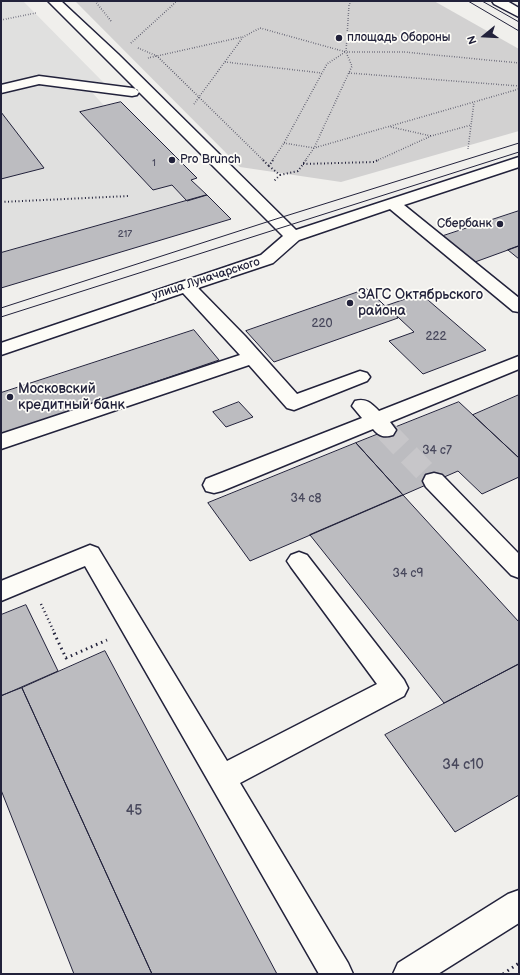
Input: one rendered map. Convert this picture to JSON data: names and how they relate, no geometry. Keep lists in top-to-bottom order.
{
  "streets": {
    "street": ["улица Луначарского"]
  },
  "places": [
    "площадь Обороны",
    "Pro Brunch",
    "Сбербанк",
    "ЗАГС Октябрьского района",
    "Московский кредитный банк"
  ],
  "house_numbers": [
    "1",
    "217",
    "220",
    "222",
    "34 с7",
    "34 с8",
    "34 с9",
    "34 с10",
    "45"
  ],
  "north": "left"
}
